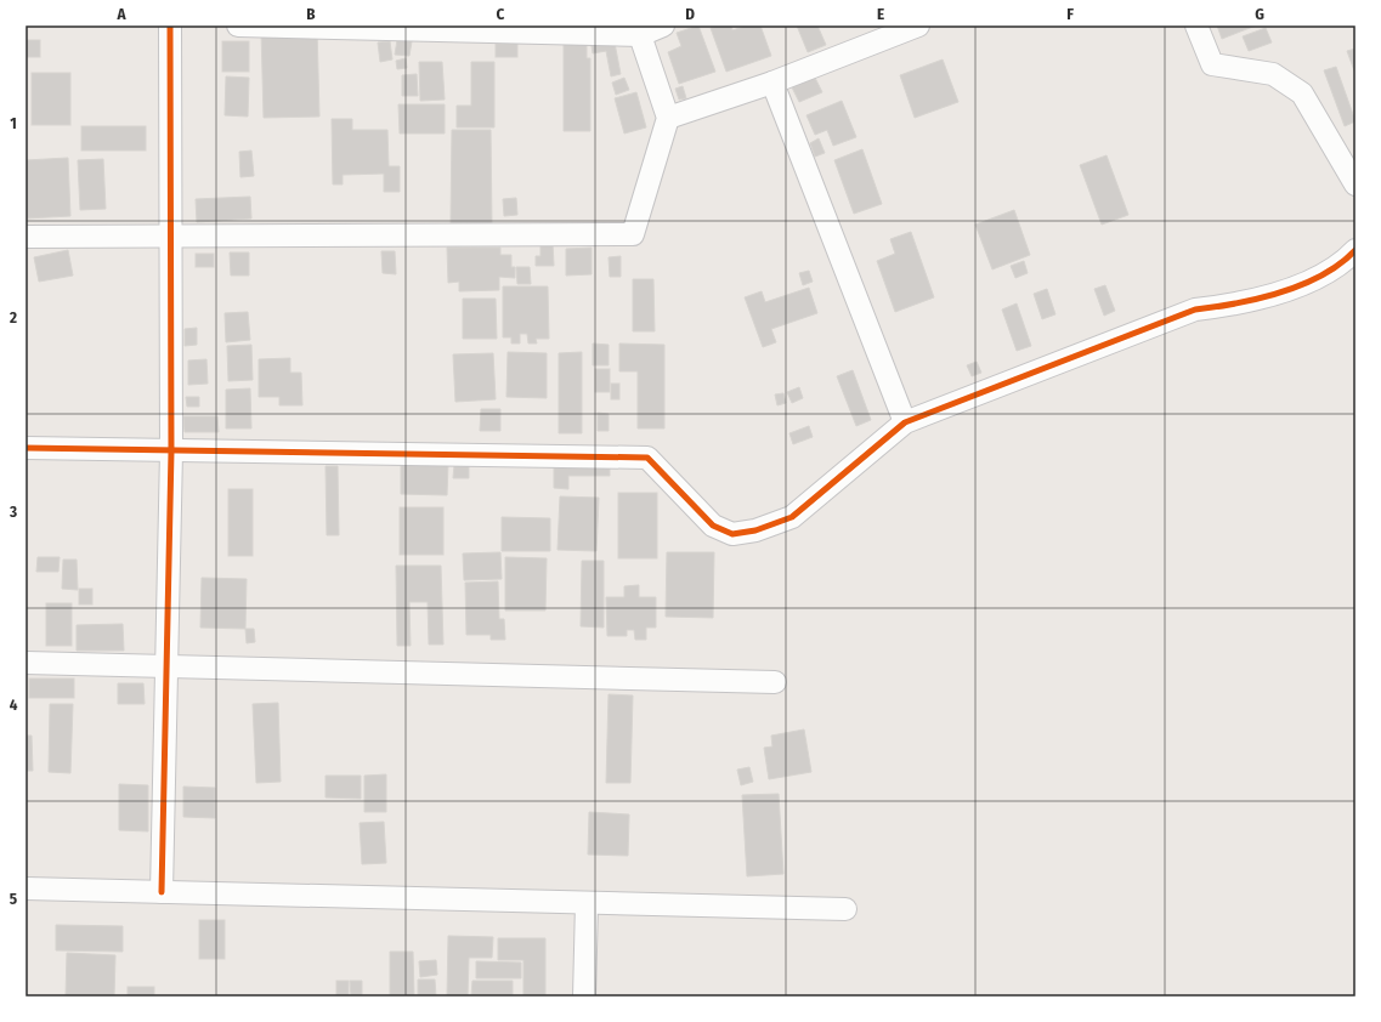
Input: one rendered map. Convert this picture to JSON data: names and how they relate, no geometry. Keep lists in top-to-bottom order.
{
  "grid": {
    "columns": [
      "A",
      "B",
      "C",
      "D",
      "E",
      "F",
      "G"
    ],
    "rows": [
      "1",
      "2",
      "3",
      "4",
      "5"
    ]
  }
}
